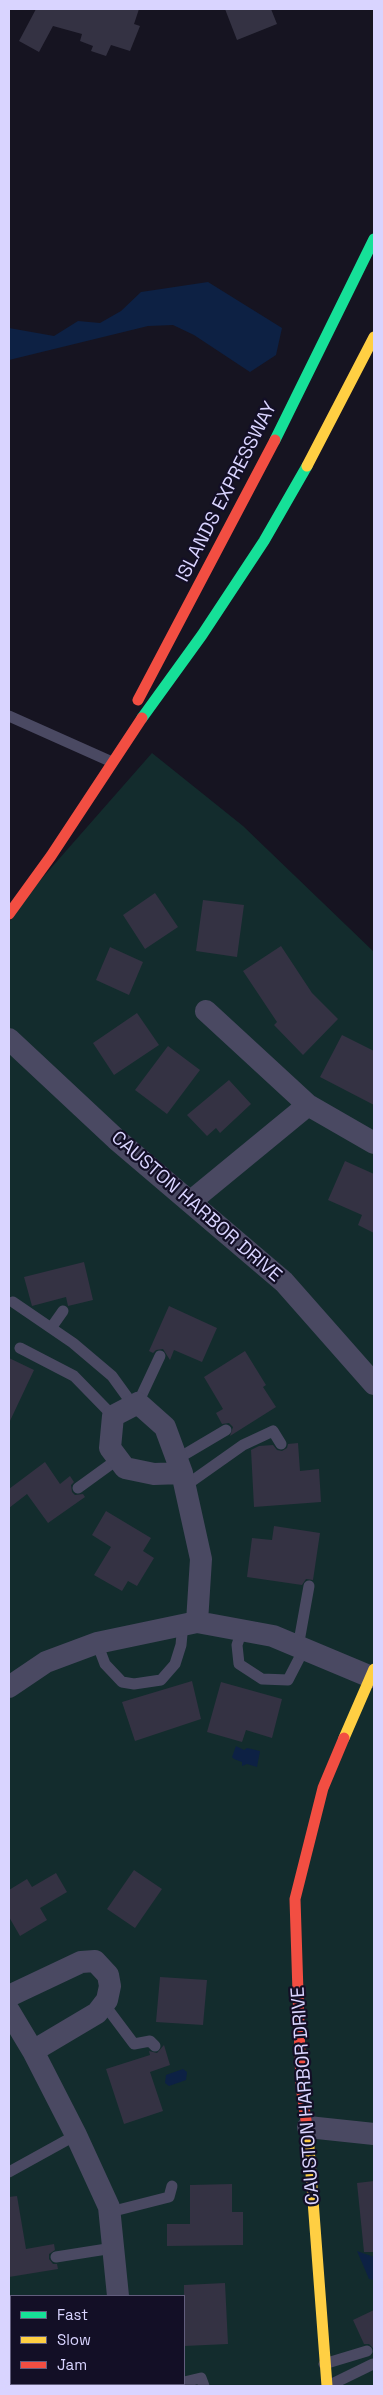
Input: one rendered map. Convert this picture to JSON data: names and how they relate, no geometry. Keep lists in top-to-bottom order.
{
  "streets": {
    "main road": ["ISLANDS EXPRESSWAY", "CAUSTON HARBOR DRIVE"]
  },
  "legend": ["Fast", "Slow", "Jam"]
}
